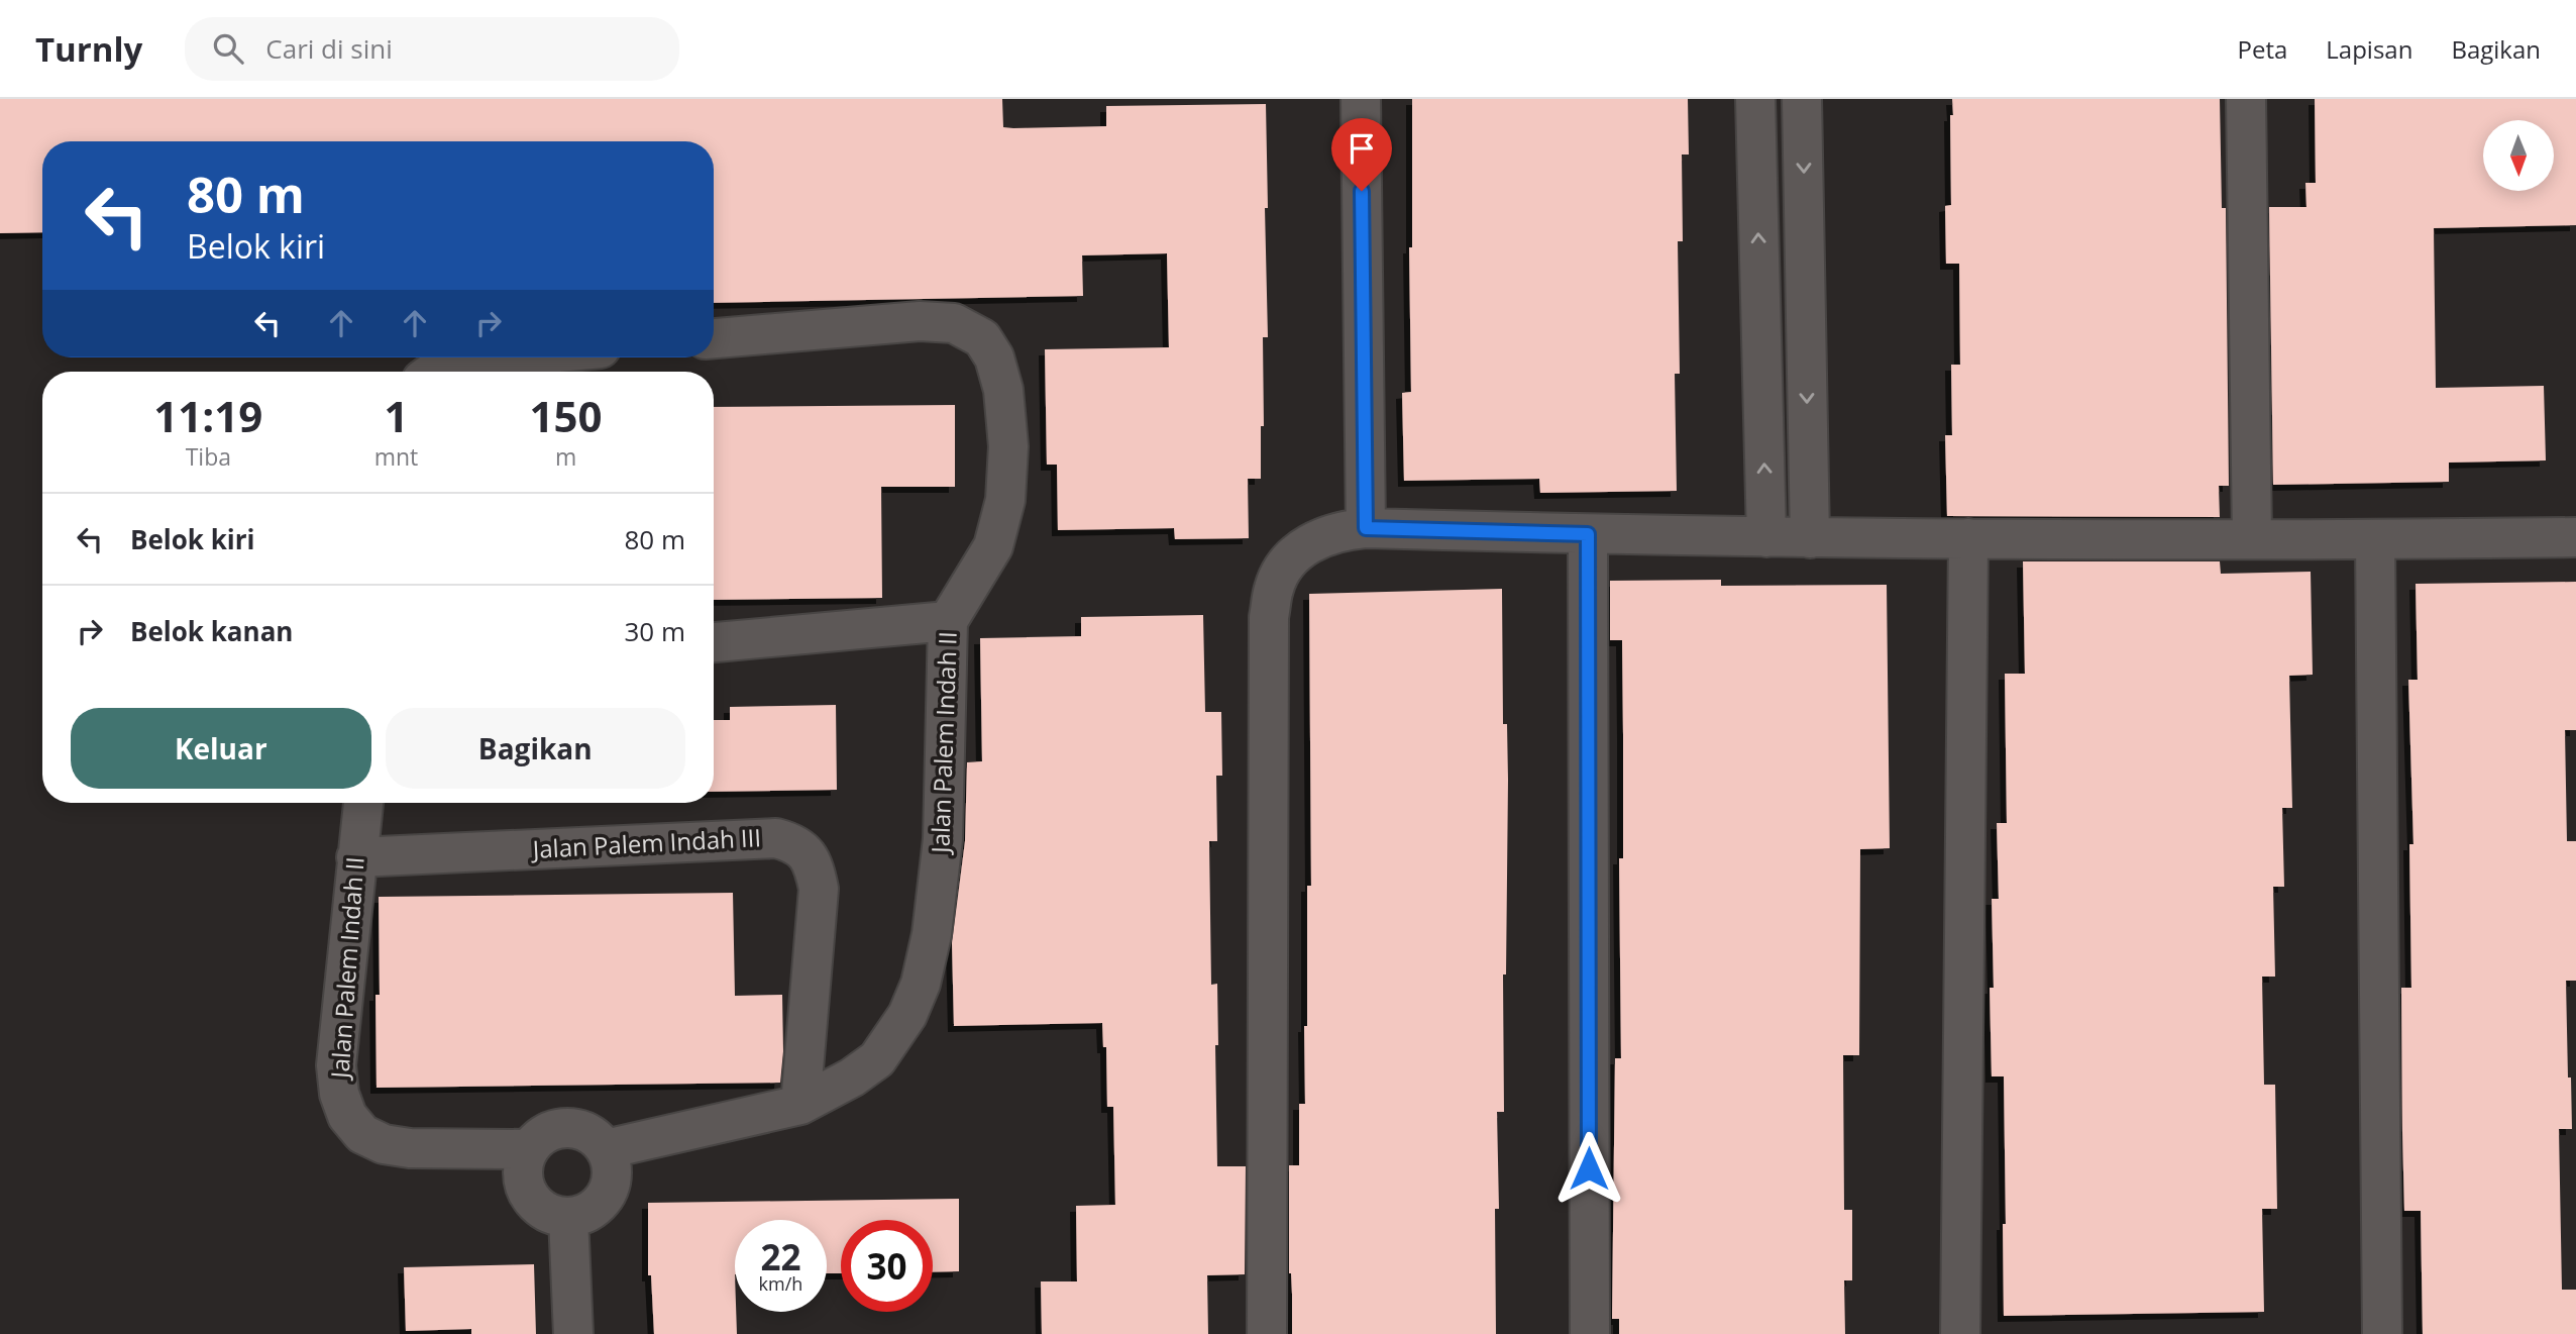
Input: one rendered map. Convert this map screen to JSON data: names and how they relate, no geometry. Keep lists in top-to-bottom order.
{
  "streets": {
    "street": ["Jalan Palem Indah II", "Jalan Palem Indah III"]
  },
  "crossings": [
    ["Jalan Palem Indah II", "Jalan Palem Indah III"]
  ],
  "north": "bottom",
  "page": {
    "header": "Turnly",
    "search": "Cari di sini",
    "nav": ["Peta", "Lapisan", "Bagikan"],
    "turn": ["80 m", "Belok kiri"],
    "eta": [
      "11:19",
      "Tiba",
      "1",
      "mnt",
      "150",
      "m"
    ],
    "list": [
      {
        "name": "Belok kiri",
        "value": "80 m"
      },
      {
        "name": "Belok kanan",
        "value": "30 m"
      }
    ],
    "buttons": ["Keluar", "Bagikan"],
    "speed": "22 km/h",
    "limit": "30"
  }
}
